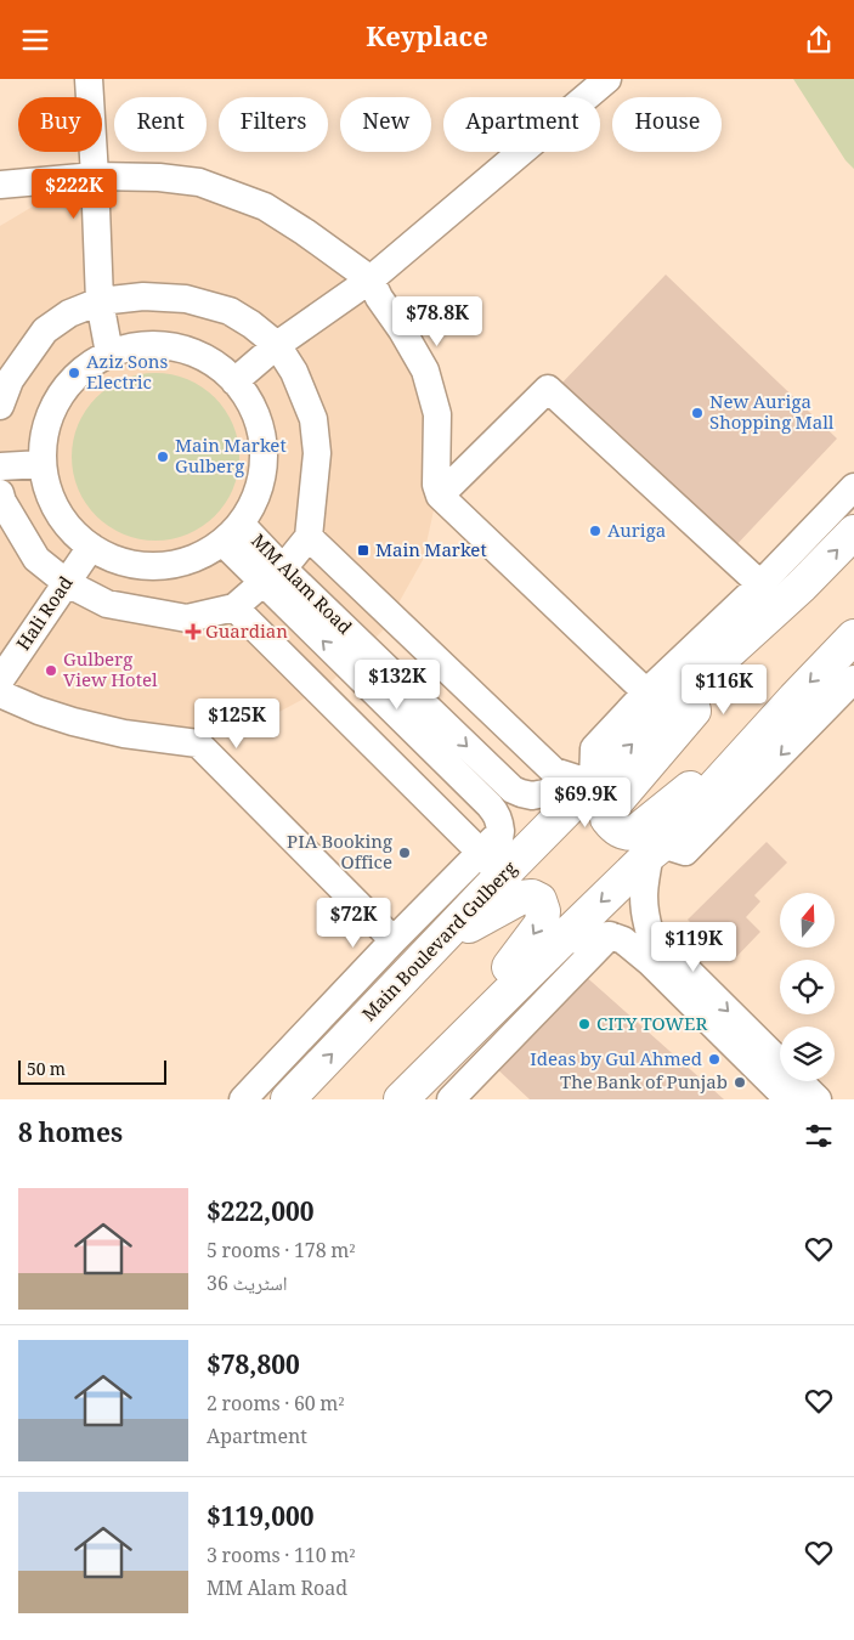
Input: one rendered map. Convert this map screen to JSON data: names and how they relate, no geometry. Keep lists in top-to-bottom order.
{
  "streets": {
    "main road": ["Main Boulevard Gulberg"],
    "street": ["MM Alam Road", "Hali Road"]
  },
  "crossings": [
    ["MM Alam Road", "Main Boulevard Gulberg"]
  ],
  "places": {
    "other": [
      "Aziz Sons Electric",
      "New Auriga Shopping Mall",
      "Main Market Gulberg",
      "Auriga",
      "Gulberg View Hotel",
      "PIA Booking Office",
      "CITY TOWER",
      "Ideas by Gul Ahmed",
      "The Bank of Punjab"
    ],
    "transit": ["Main Market"],
    "health": ["Guardian"]
  },
  "scale_bar": "50 m",
  "north": "top",
  "page": {
    "header": "Keyplace",
    "chip": [
      "Buy",
      "Rent",
      "Filters",
      "New",
      "Apartment",
      "House"
    ],
    "price": [
      "$222K",
      "$78.8K",
      "$132K",
      "$116K",
      "$125K",
      "$69.9K",
      "$72K",
      "$119K"
    ],
    "scale": "50 m",
    "heading": "8 homes",
    "list": [
      {
        "name": "$222,000",
        "note": "5 rooms · 178 m² · اسٹریٹ 36"
      },
      {
        "name": "$78,800",
        "note": "2 rooms · 60 m² · Apartment"
      },
      {
        "name": "$119,000",
        "note": "3 rooms · 110 m² · MM Alam Road"
      }
    ]
  }
}
